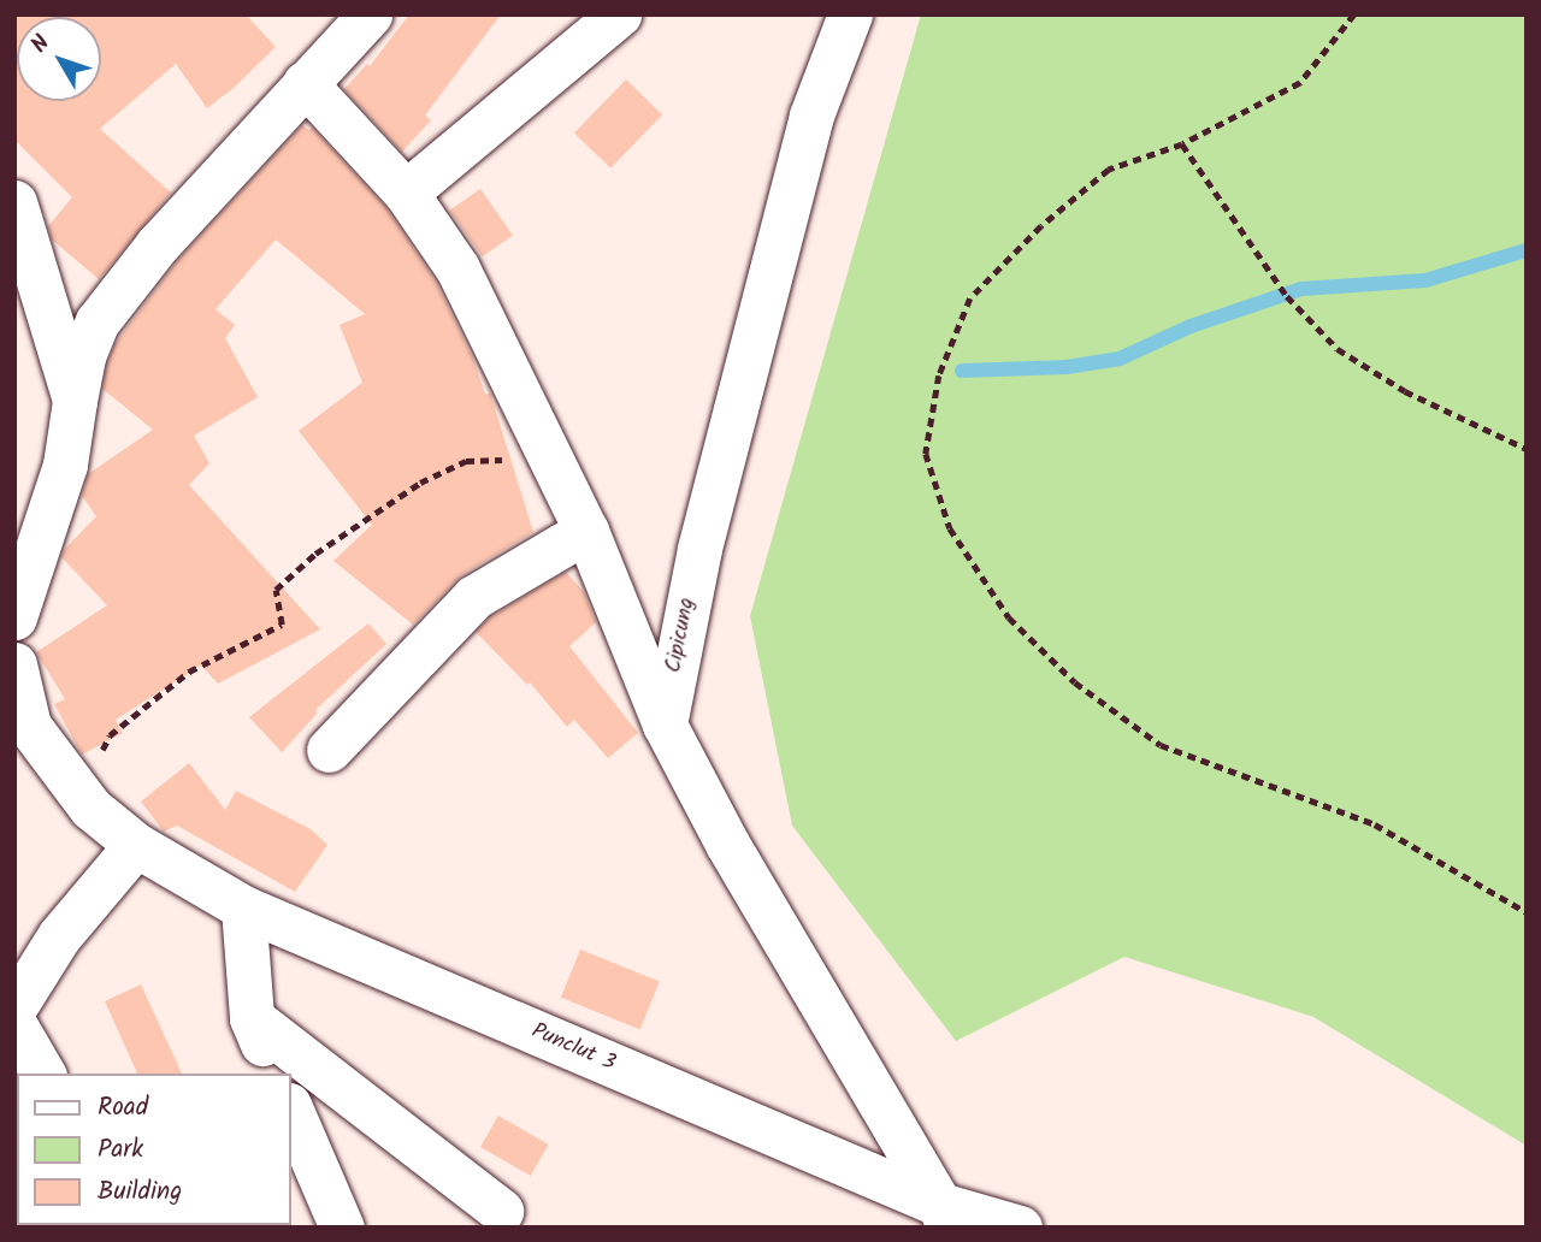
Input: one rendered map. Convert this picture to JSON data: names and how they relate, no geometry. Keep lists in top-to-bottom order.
{
  "streets": {
    "street": ["Cipicung", "Punclut 3"]
  },
  "legend": ["Road", "Park", "Building"],
  "north": "top left"
}
